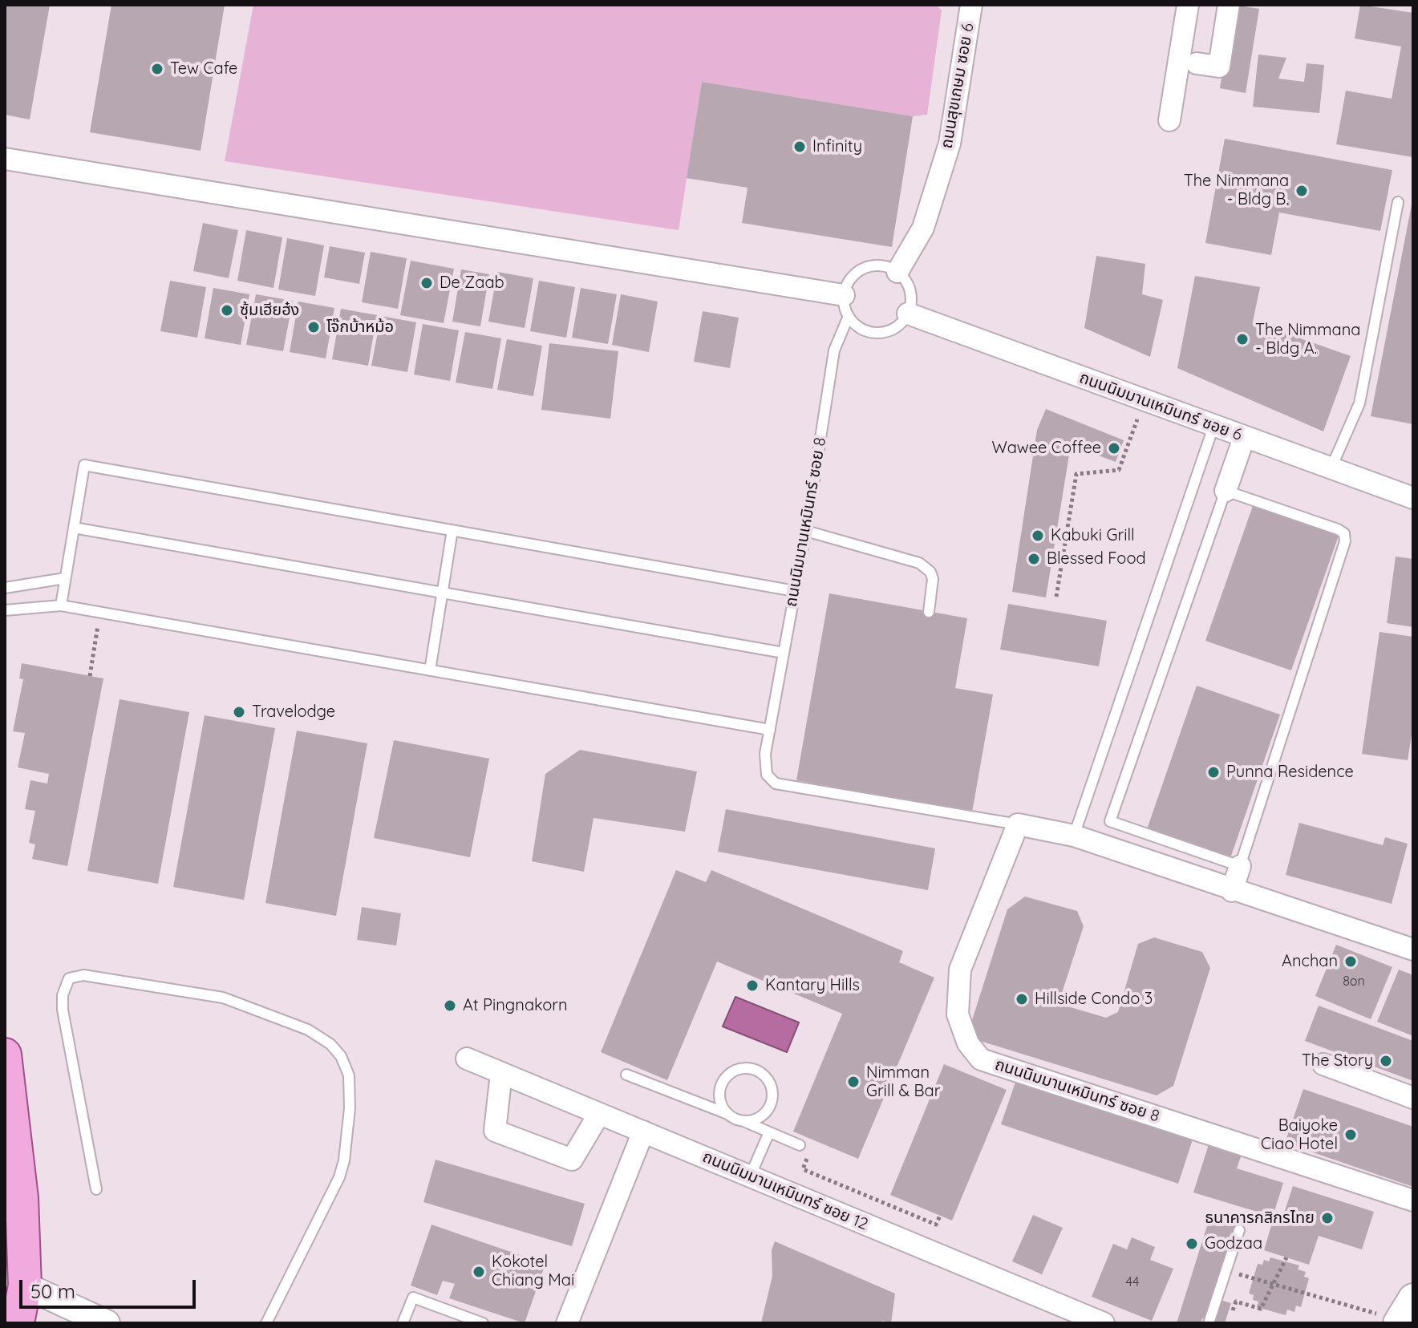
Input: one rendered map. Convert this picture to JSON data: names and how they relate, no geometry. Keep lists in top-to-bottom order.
{
  "streets": {
    "street": [
      "ถนนสุขเกษม ซอย 6",
      "ถนนนิมมานเหมินทร์ ซอย 6",
      "ถนนนิมมานเหมินทร์ ซอย 8",
      "ถนนนิมมานเหมินทร์ ซอย 12"
    ]
  },
  "crossings": [
    ["ถนนสุขเกษม ซอย 6", "ถนนนิมมานเหมินทร์ ซอย 6"],
    ["ถนนสุขเกษม ซอย 6", "ถนนนิมมานเหมินทร์ ซอย 8"],
    ["ถนนนิมมานเหมินทร์ ซอย 6", "ถนนนิมมานเหมินทร์ ซอย 8"]
  ],
  "places": [
    "Tew Cafe",
    "Infinity",
    "The Nimmana - Bldg B.",
    "De Zaab",
    "ซุ้มเฮียฮ๋ง",
    "โจ๊กบ้าหม้อ",
    "The Nimmana - Bldg A.",
    "Wawee Coffee",
    "Kabuki Grill",
    "Blessed Food",
    "Travelodge",
    "Punna Residence",
    "Anchan",
    "Kantary Hills",
    "Hillside Condo 3",
    "At Pingnakorn",
    "The Story",
    "Nimman Grill & Bar",
    "Baiyoke Ciao Hotel",
    "ธนาคารกสิกรไทย",
    "Godzaa",
    "Kokotel Chiang Mai"
  ],
  "house_numbers": ["8on", "44"],
  "scale_bar": "50 m"
}
